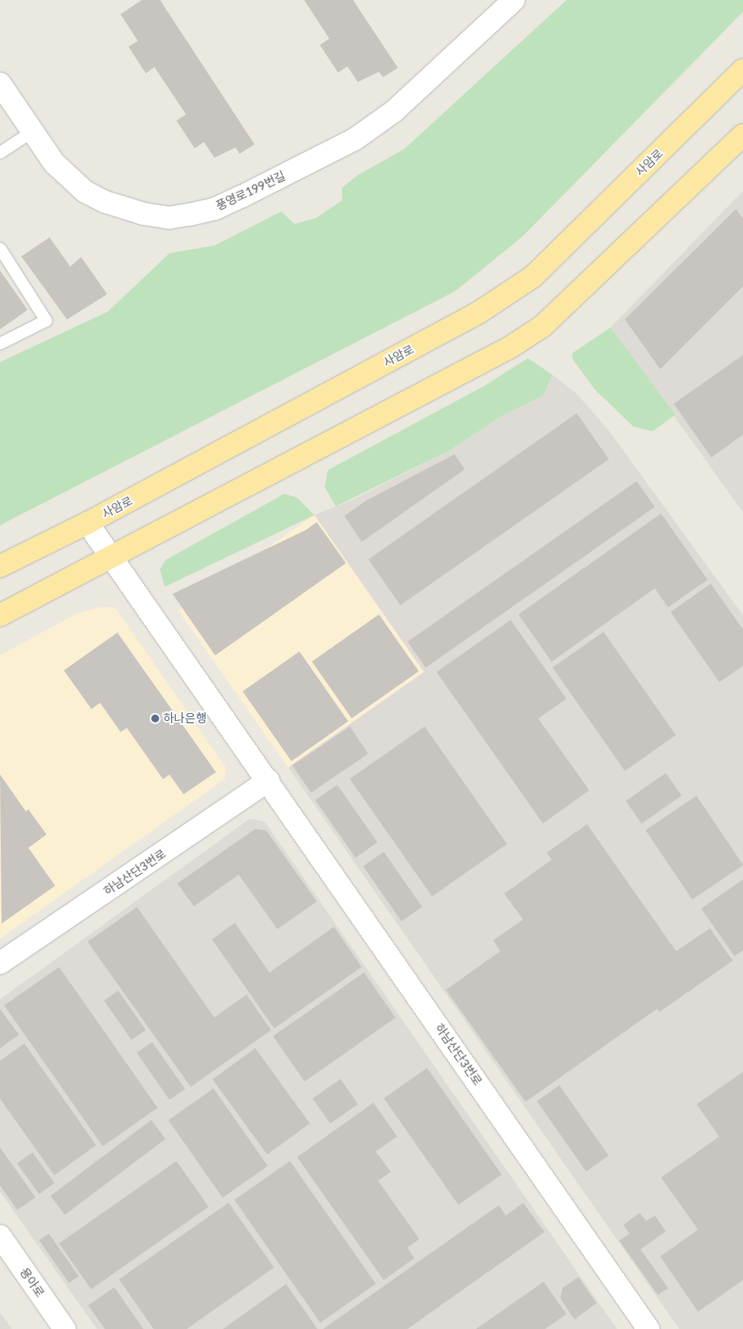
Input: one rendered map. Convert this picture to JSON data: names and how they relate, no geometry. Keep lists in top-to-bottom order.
{
  "streets": {
    "main road": ["사암로"],
    "street": ["풍영로199번길", "하남산단3번로", "용아로"]
  },
  "crossings": [
    ["사암로", "하남산단3번로"]
  ],
  "places": ["하나은행"]
}
